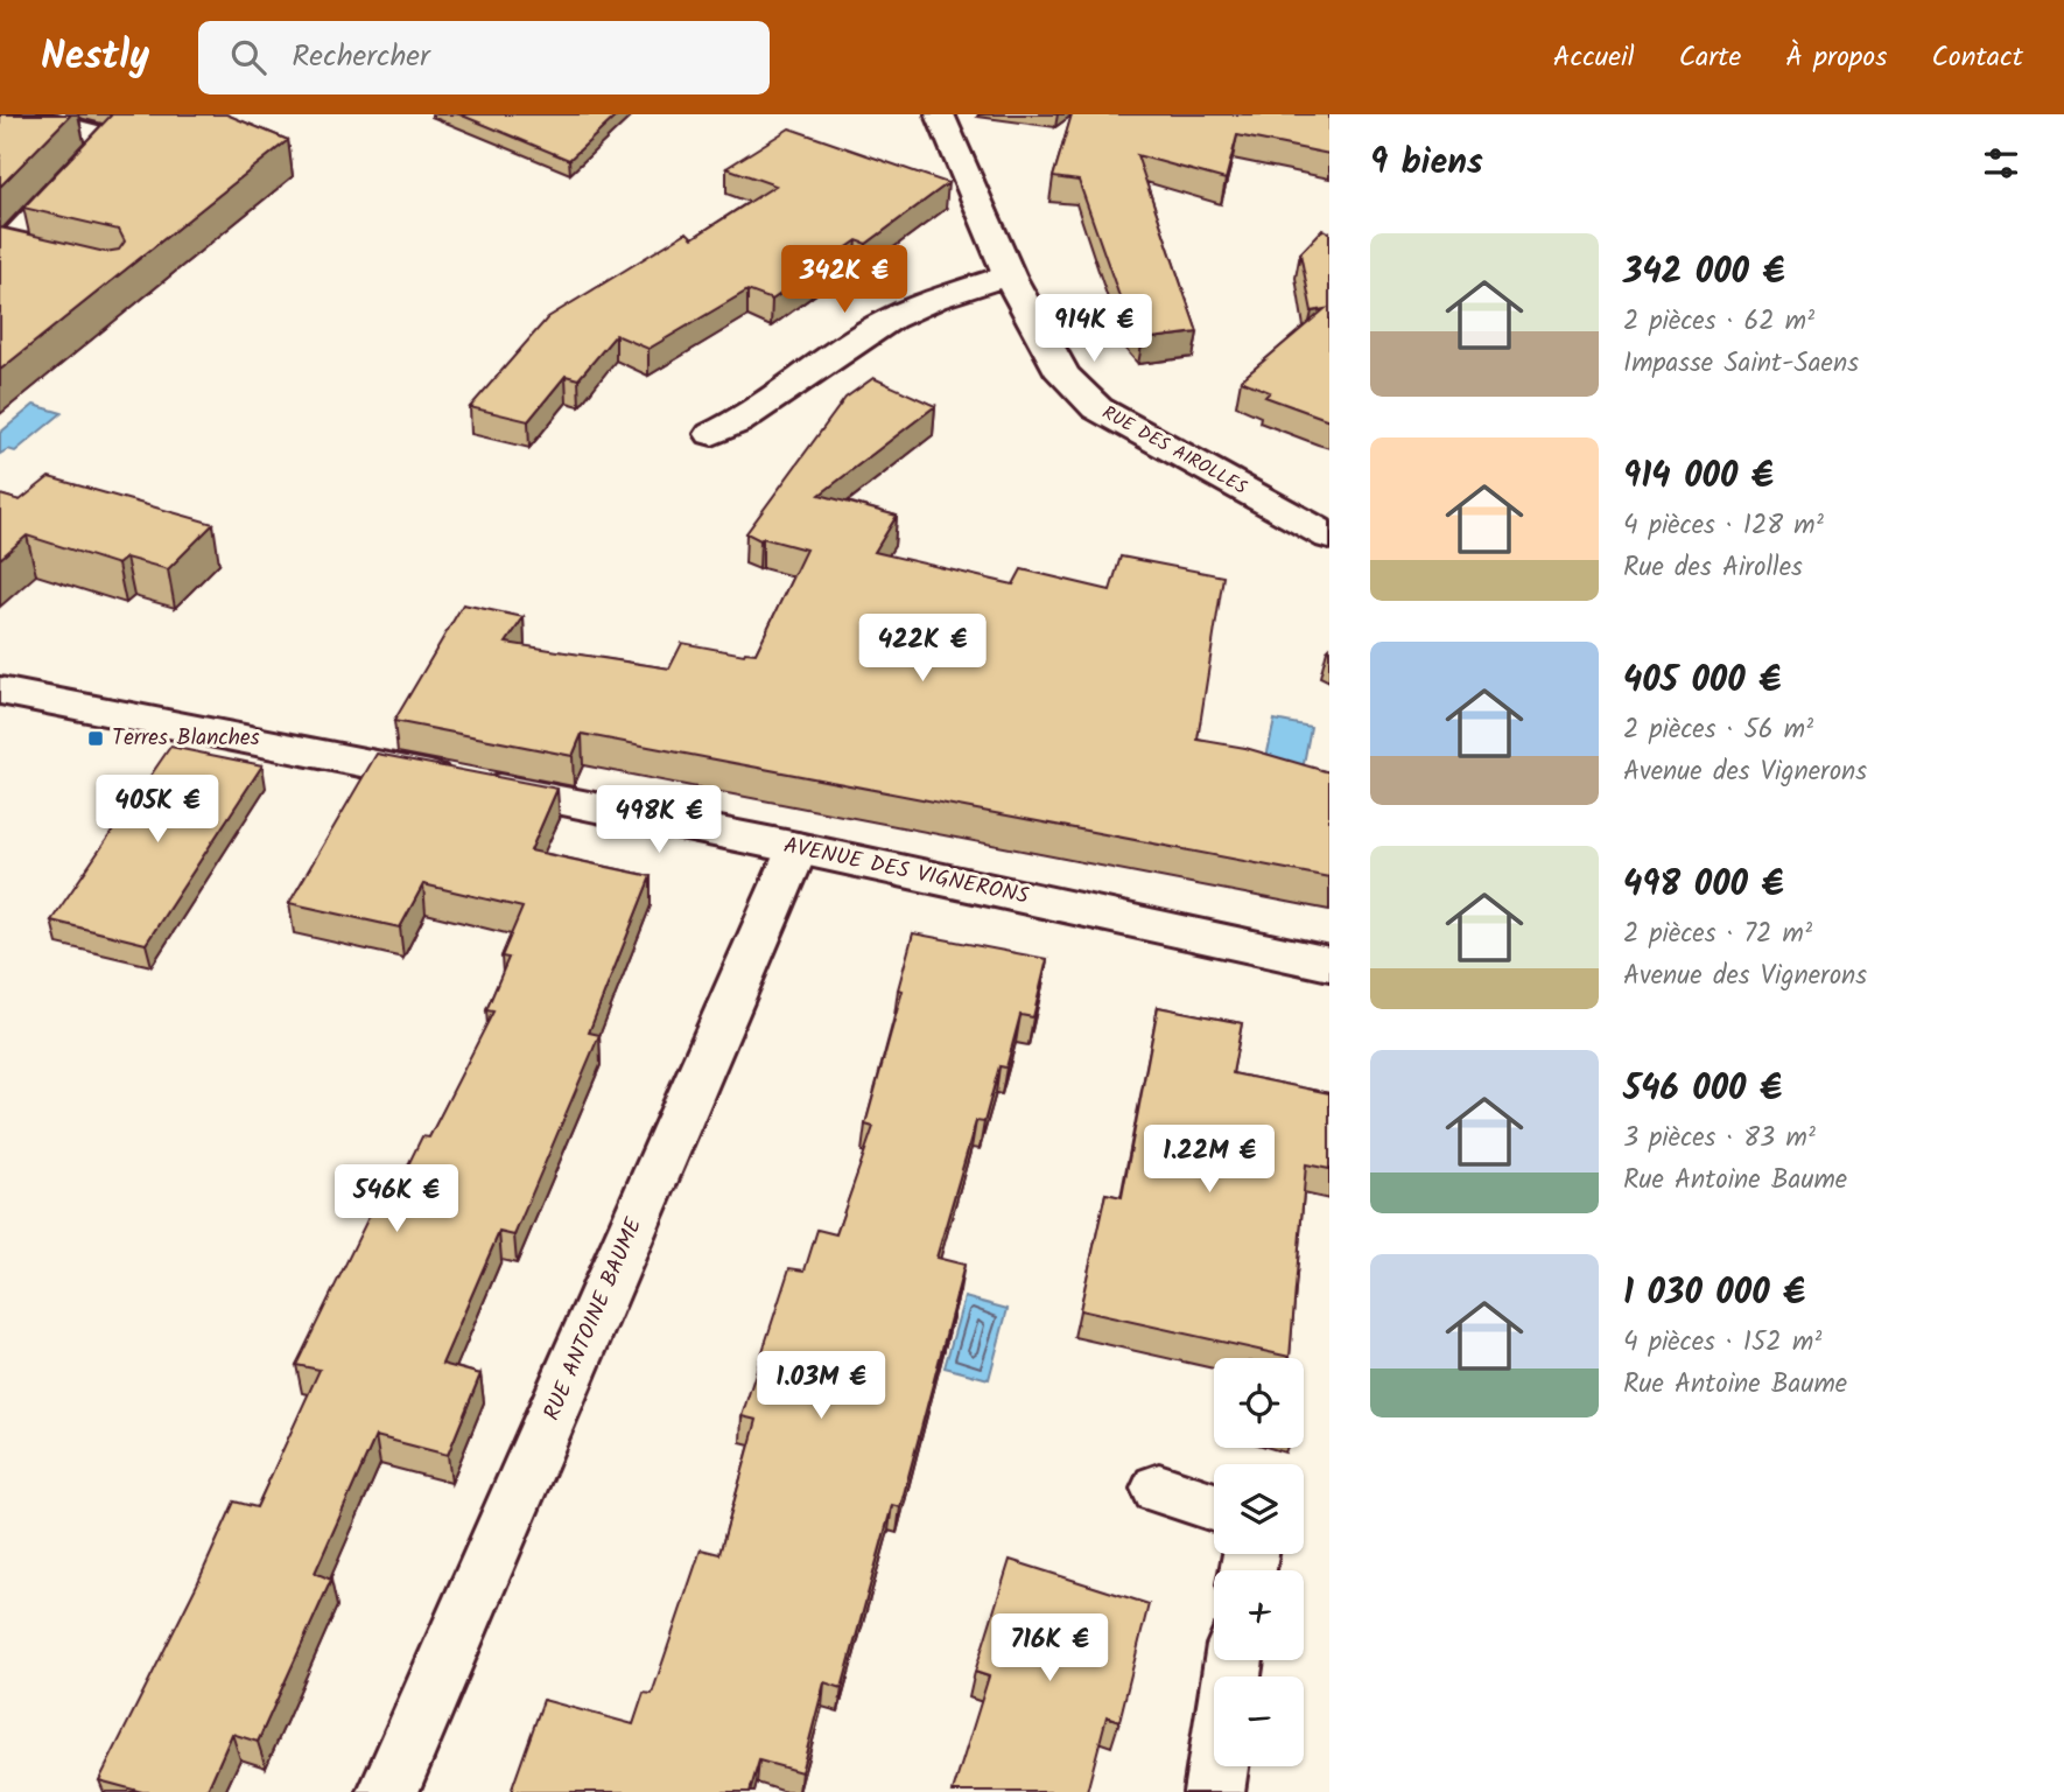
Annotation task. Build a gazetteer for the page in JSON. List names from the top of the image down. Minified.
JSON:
{"streets":{"street":["RUE DES AIROLLES","AVENUE DES VIGNERONS","RUE ANTOINE BAUME"]},"crossings":[["AVENUE DES VIGNERONS","RUE ANTOINE BAUME"]],"places":{"transit":["Terres Blanches"]},"page":{"header":"Nestly","search":"Rechercher","nav":["Accueil","Carte","À propos","Contact"],"heading":"9 biens","list":[{"name":"342 000 €","note":"2 pièces · 62 m² · Impasse Saint-Saens"},{"name":"914 000 €","note":"4 pièces · 128 m² · Rue des Airolles"},{"name":"405 000 €","note":"2 pièces · 56 m² · Avenue des Vignerons"},{"name":"498 000 €","note":"2 pièces · 72 m² · Avenue des Vignerons"},{"name":"546 000 €","note":"3 pièces · 83 m² · Rue Antoine Baume"},{"name":"1 030 000 €","note":"4 pièces · 152 m² · Rue Antoine Baume"}],"price":["342K €","914K €","422K €","405K €","498K €","1.22M €","546K €","1.03M €","716K €"],"map_buttons":["+","−"]}}
